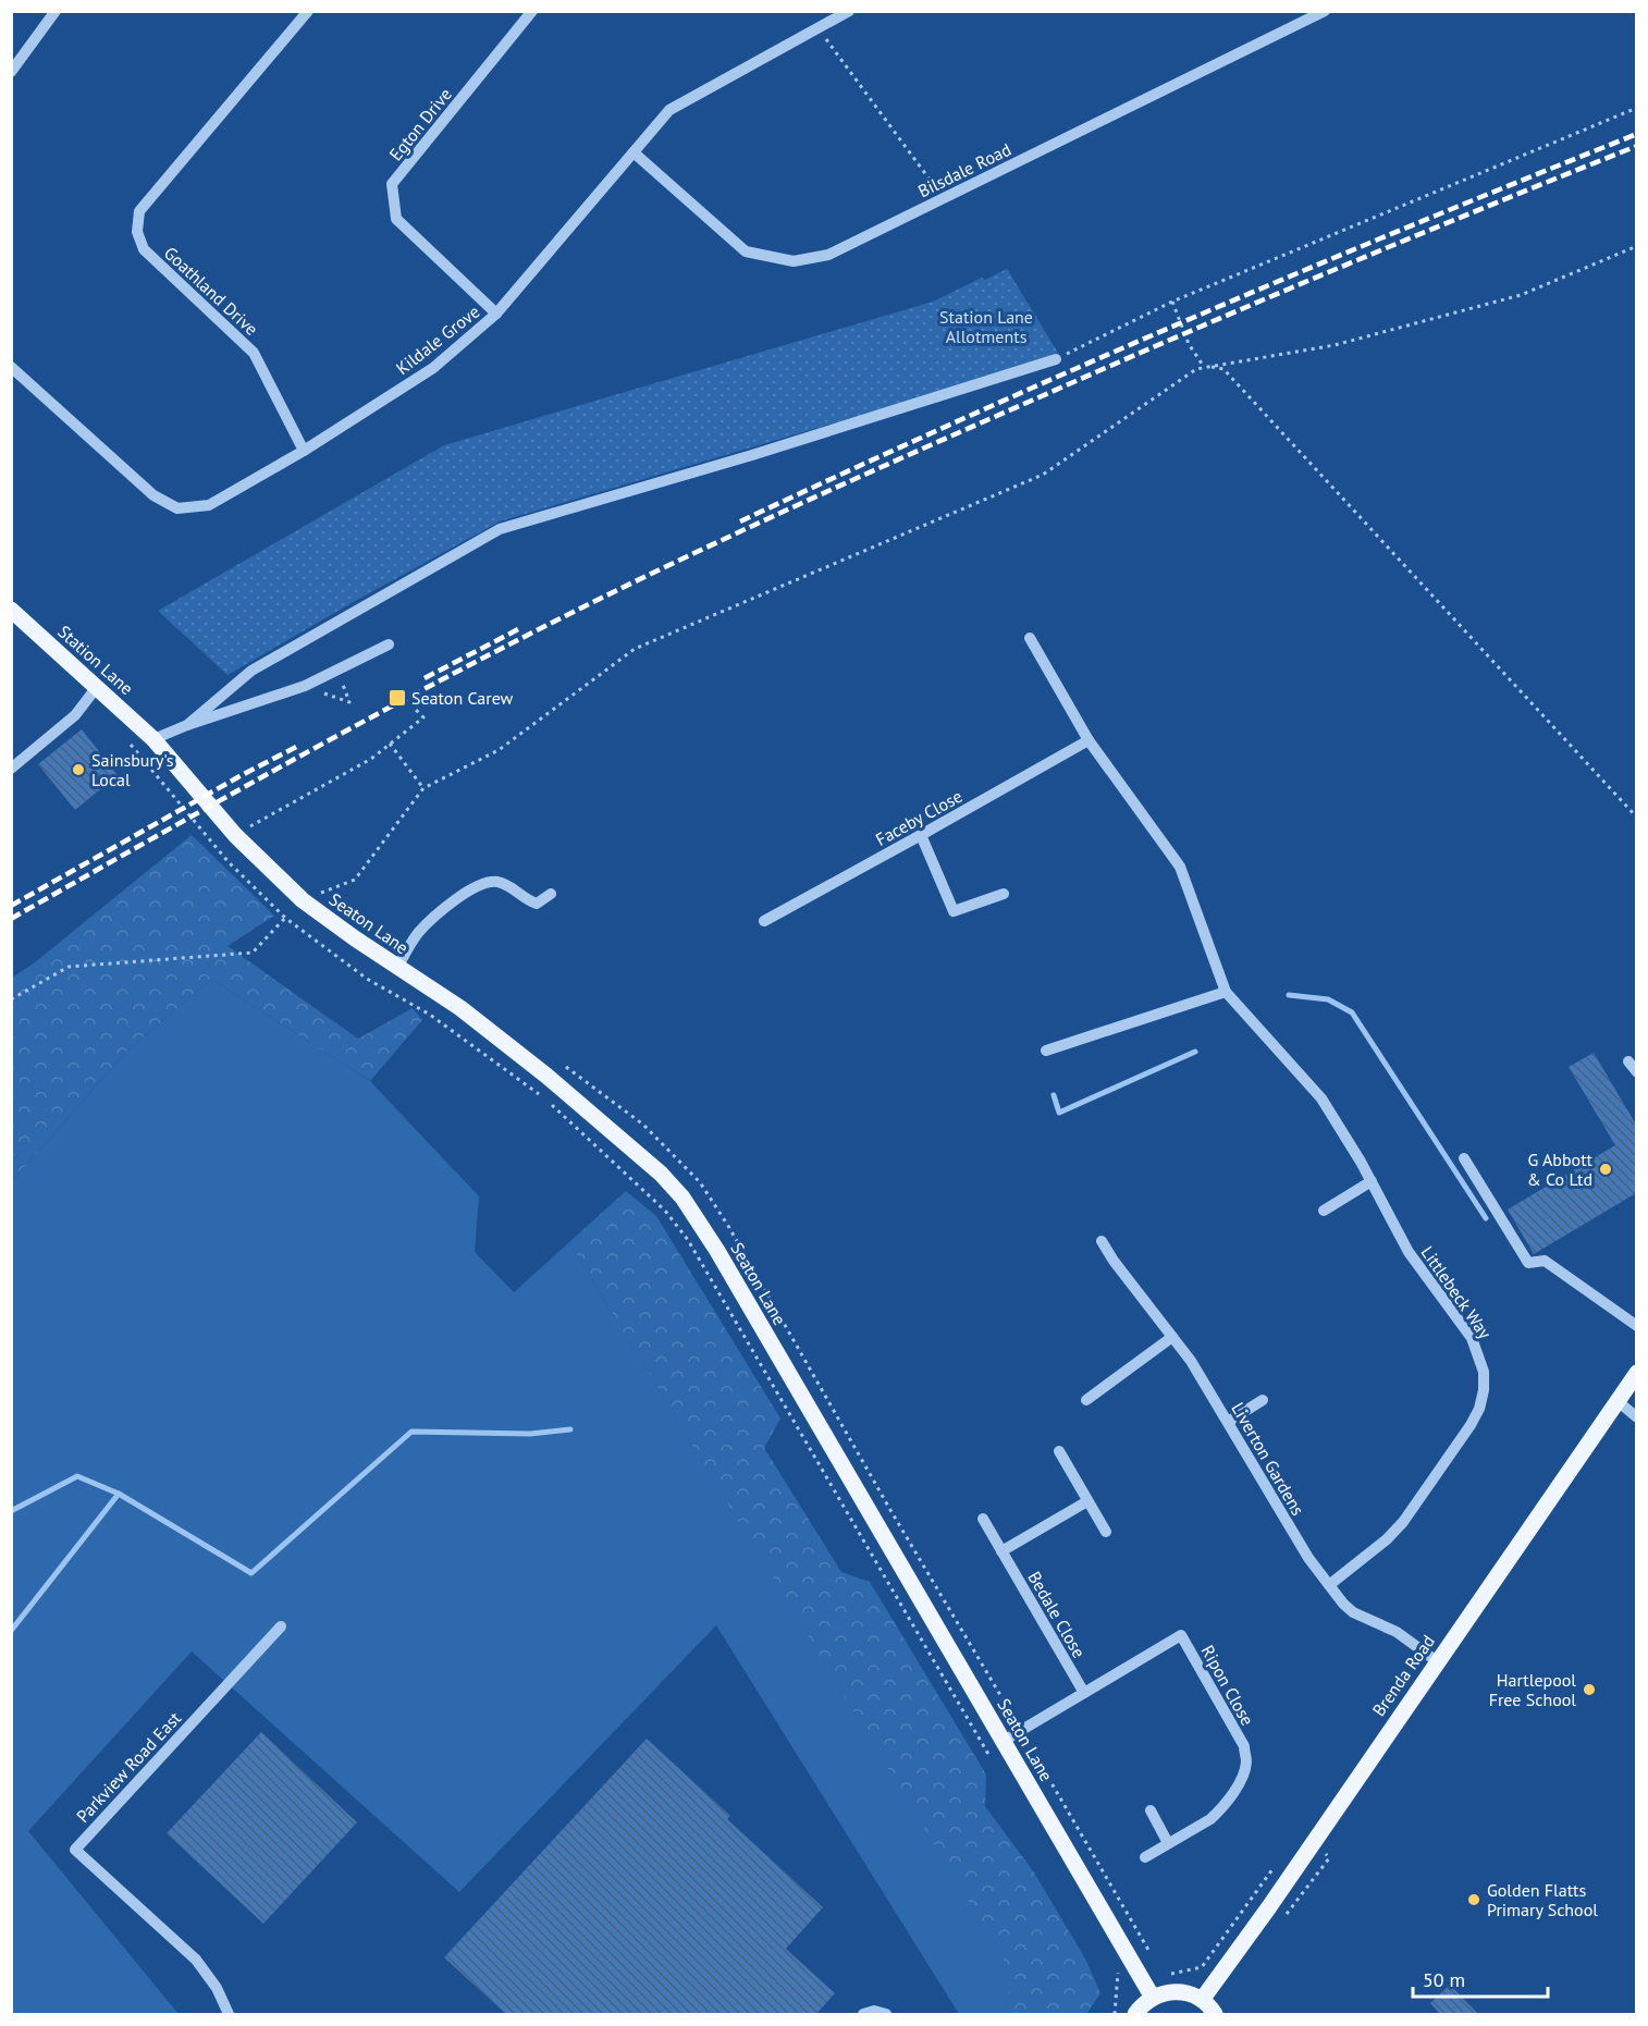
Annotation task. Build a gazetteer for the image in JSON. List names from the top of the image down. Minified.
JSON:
{"streets":{"main road":["Station Lane","Seaton Lane","Brenda Road"],"street":["Egton Drive","Bilsdale Road","Goathland Drive","Kildale Grove","Faceby Close","Littlebeck Way","Liverton Gardens","Bedale Close","Ripon Close","Parkview Road East"]},"crossings":[["Egton Drive","Kildale Grove"],["Bilsdale Road","Kildale Grove"],["Goathland Drive","Kildale Grove"],["Station Lane","Seaton Lane"],["Seaton Lane","Ripon Close"],["Littlebeck Way","Liverton Gardens"],["Liverton Gardens","Brenda Road"],["Bedale Close","Ripon Close"]],"parks":["Station Lane Allotments"],"places":{"transit":["Seaton Carew"],"other":["Sainsbury's Local","G Abbott & Co Ltd","Hartlepool Free School","Golden Flatts Primary School"]},"scale_bar":"50 m"}
